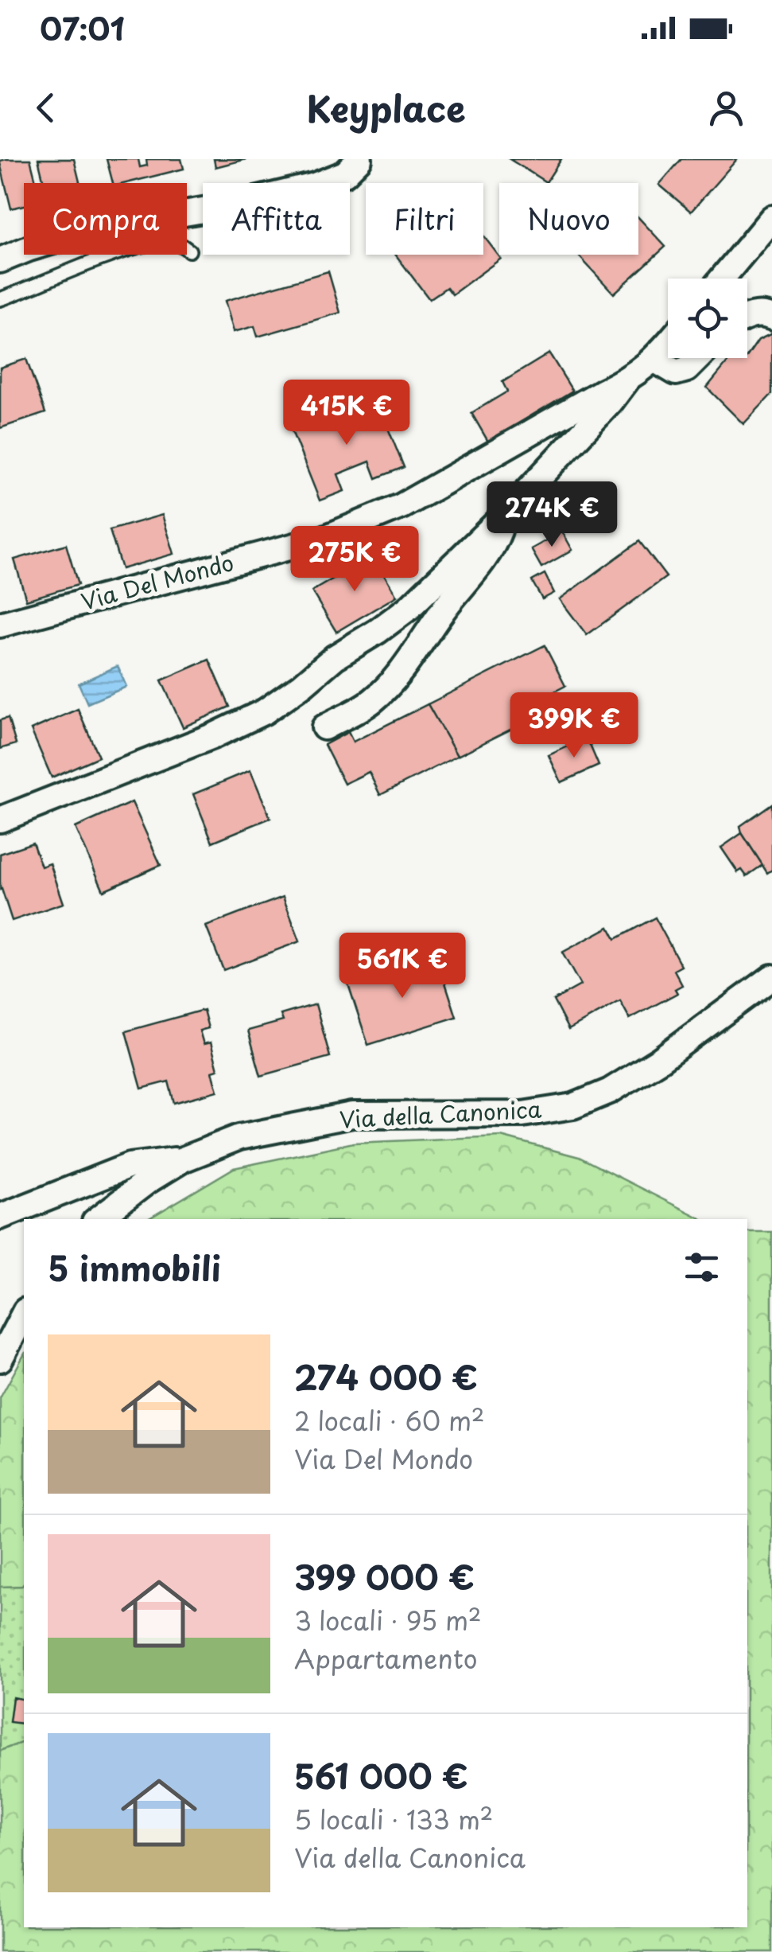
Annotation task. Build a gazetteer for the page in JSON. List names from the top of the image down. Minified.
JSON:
{"streets":{"street":["Via Del Mondo","Via della Canonica"]},"page":{"status":"07:01","header":"Keyplace","chip":["Compra","Affitta","Filtri","Nuovo"],"price":["415K €","274K €","275K €","399K €","561K €"],"heading":"5 immobili","list":[{"name":"274 000 €","note":"2 locali · 60 m² · Via Del Mondo"},{"name":"399 000 €","note":"3 locali · 95 m² · Appartamento"},{"name":"561 000 €","note":"5 locali · 133 m² · Via della Canonica"}]}}
